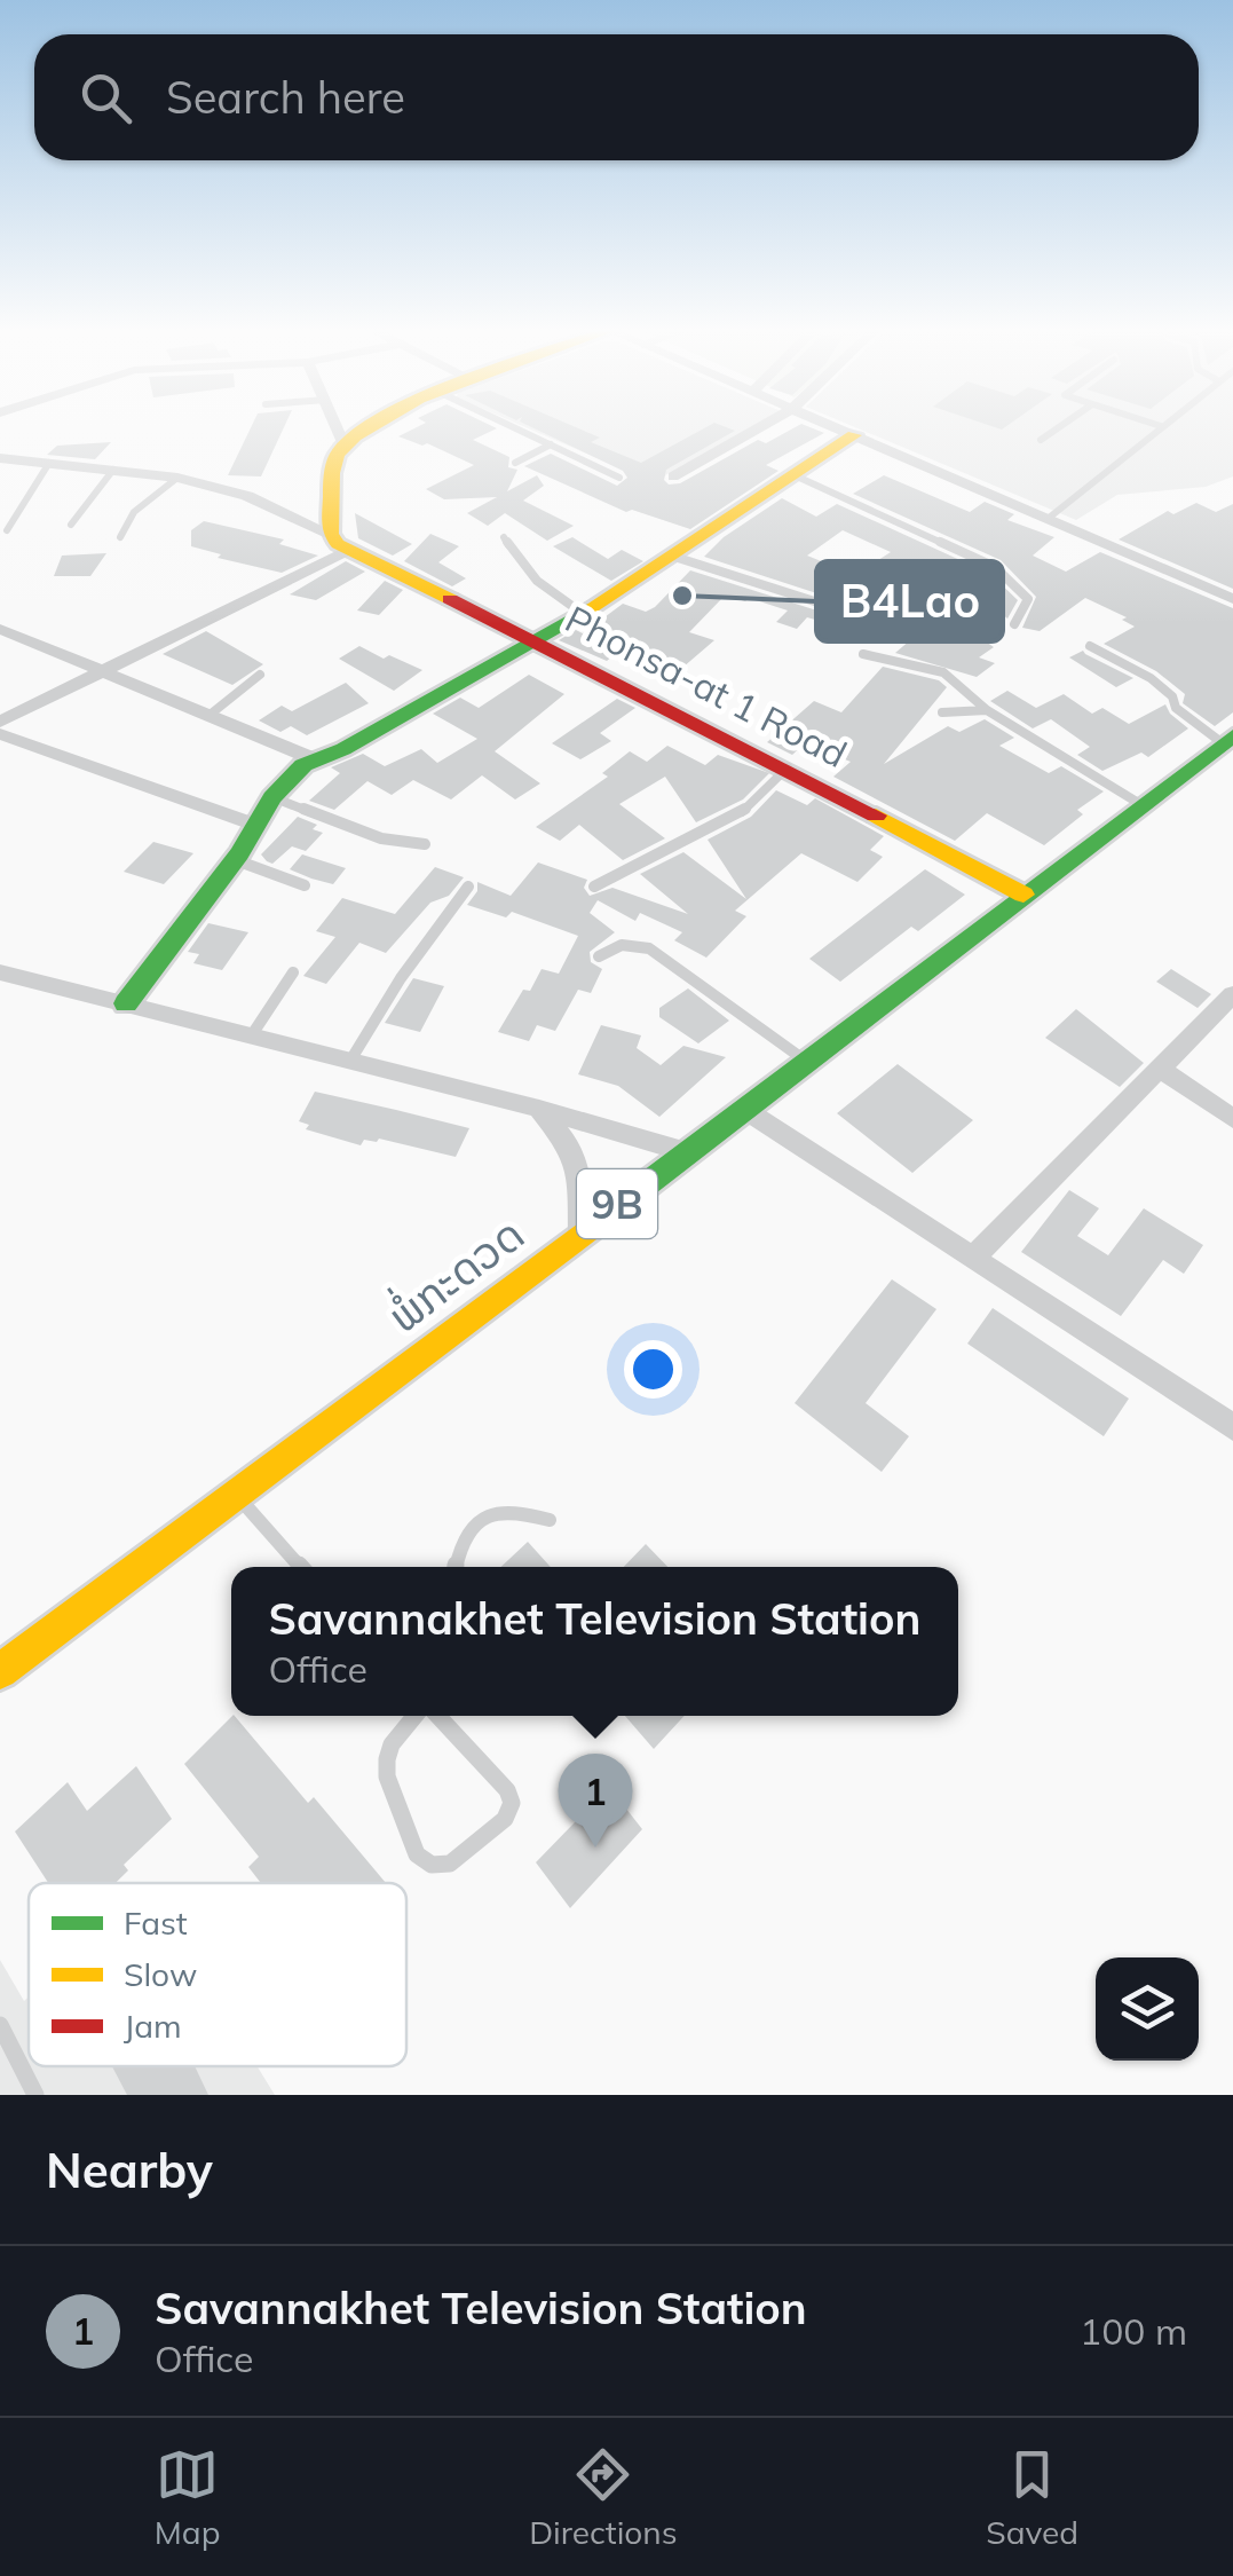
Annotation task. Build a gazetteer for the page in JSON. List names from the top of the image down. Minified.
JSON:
{"streets":{"street":["Phonsa-at 1 Road","9B","ພໍ່ກະດວດ"]},"crossings":[["Phonsa-at 1 Road","ພໍ່ກະດວດ"]],"places":["B4Lao"],"legend":["Fast","Slow","Jam"],"page":{"search":"Search here","popup":["Savannakhet Television Station","Office"],"pins":"1","heading":"Nearby","list":[{"mark":"1","name":"Savannakhet Television Station","note":"Office","value":"100 m"}],"nav":["Map","Directions","Saved"]}}
